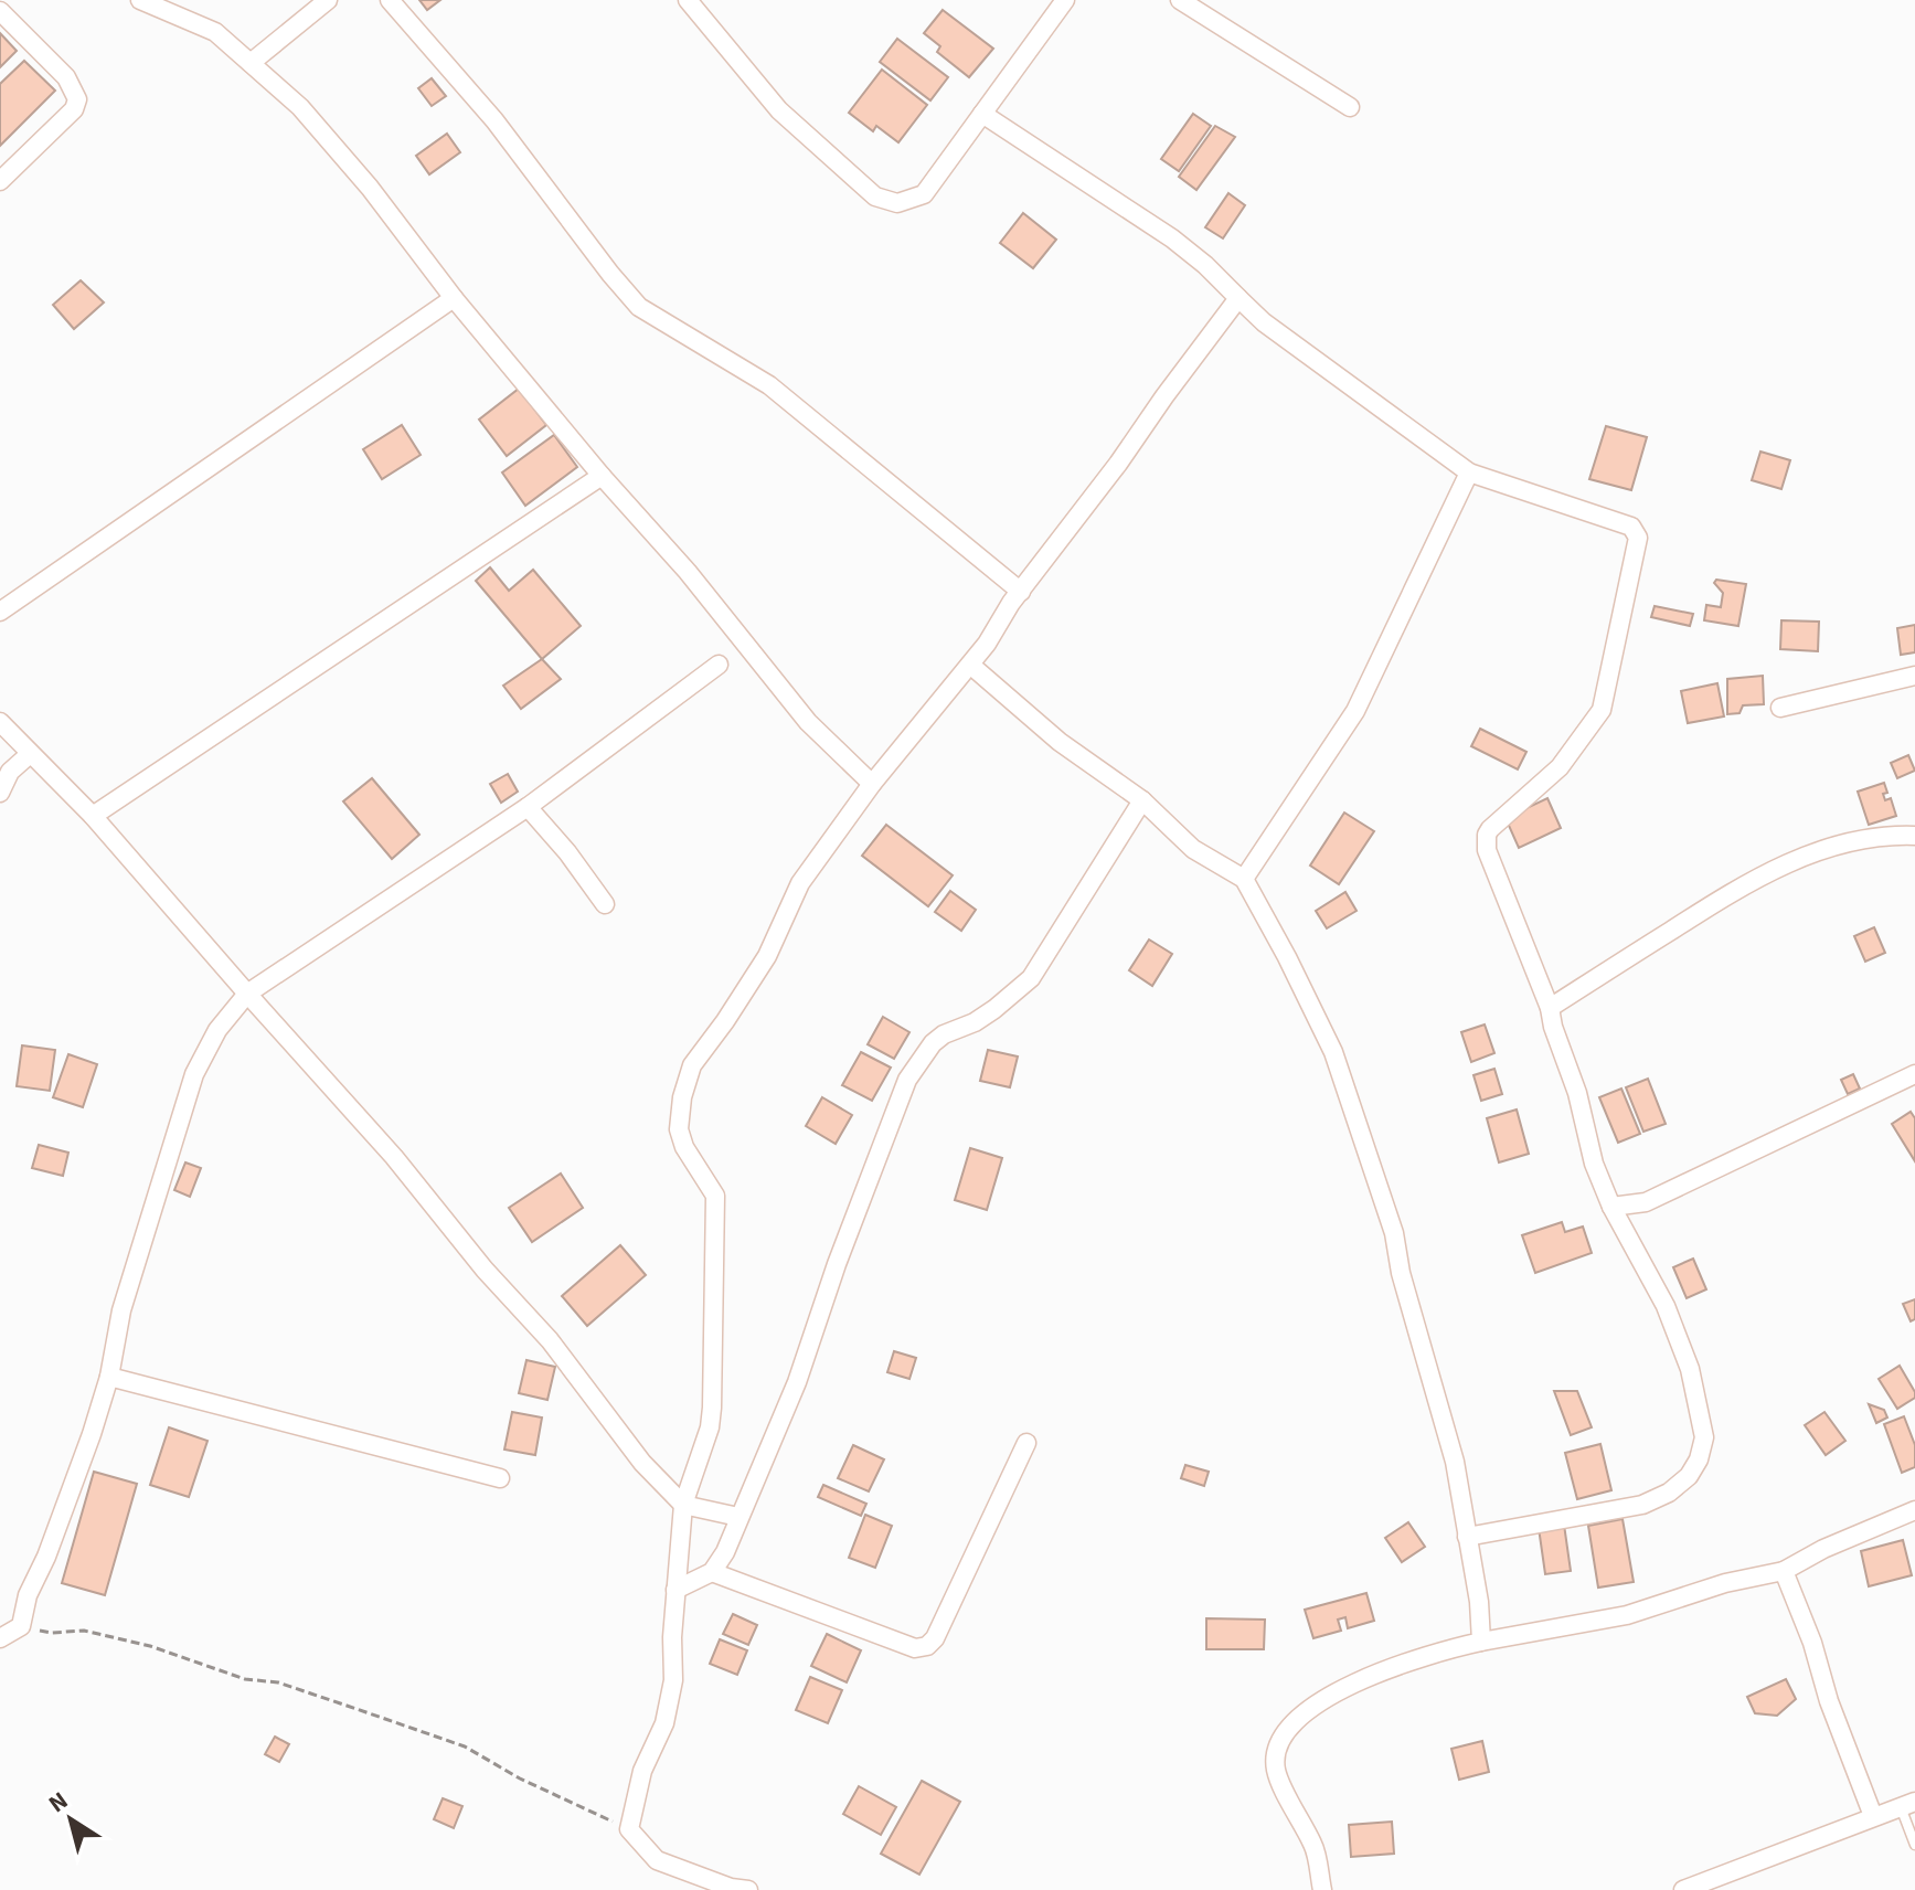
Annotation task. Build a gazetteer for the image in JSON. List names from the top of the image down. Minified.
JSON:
{"north":"top left"}
